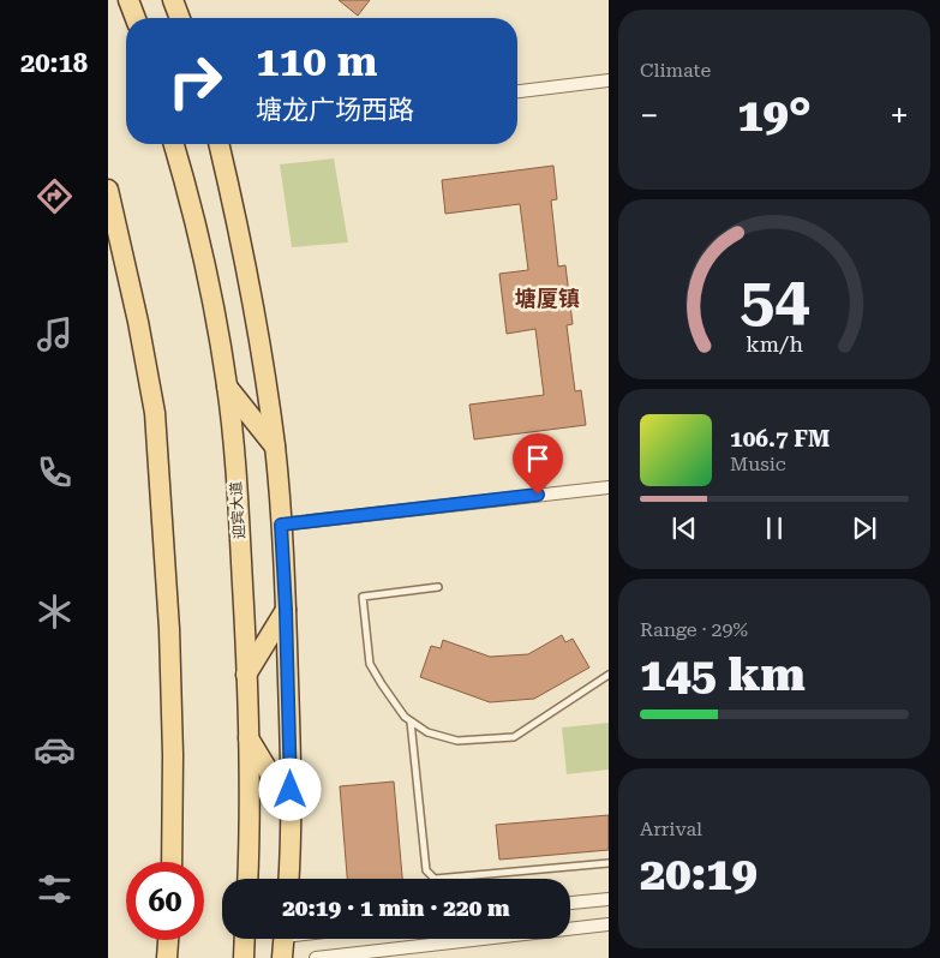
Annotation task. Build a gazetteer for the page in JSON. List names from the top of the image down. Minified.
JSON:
{"streets":{"main road":["迎宾大道"]},"districts":["塘厦镇"],"page":{"tabs":"20:18","tile":["Climate",["Range · 29%","145 km"],["Arrival","20:19"]],"turn":["110 m","塘龙广场西路"],"heat":["−","19°","+"],"song":["106.7 FM","Music"],"limit":"60","trip":"20:19 · 1 min · 220 m","gauge":["54","km/h"]}}
